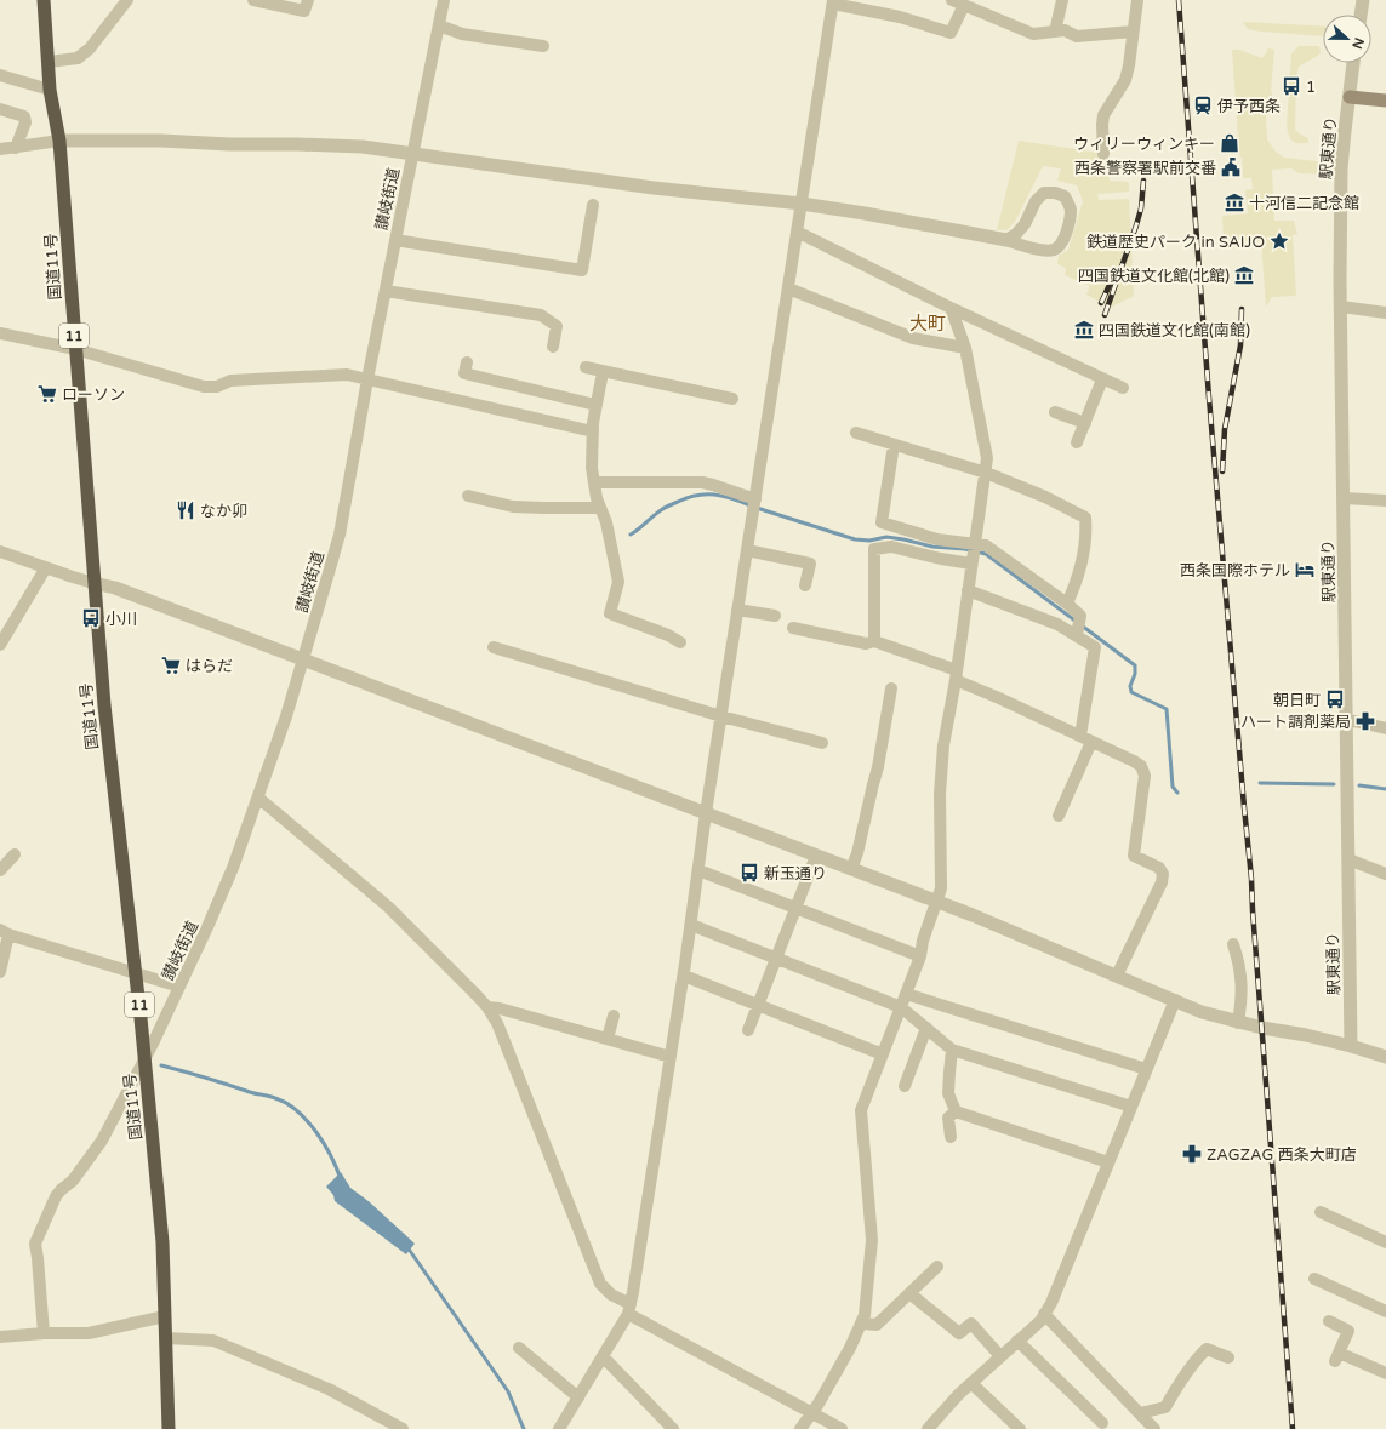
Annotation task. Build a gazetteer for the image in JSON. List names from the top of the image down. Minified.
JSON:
{"streets":{"highway":["国道11号","11"],"street":["駅東通り","讃岐街道"]},"crossings":[["讃岐街道","国道11号"]],"districts":["大町"],"places":{"bus stop":["1","小川","朝日町","新玉通り"],"station":["伊予西条"],"shop":["ウィリーウィンキー"],"public building":["西条警察署駅前交番"],"museum":["十河信二記念館","四国鉄道文化館(北館)","四国鉄道文化館(南館)"],"place":["鉄道歴史パーク in SAIJO"],"supermarket":["ローソン","はらだ"],"restaurant":["なか卯"],"hotel":["西条国際ホテル"],"pharmacy":["ハート調剤薬局","ZAGZAG 西条大町店"]},"north":"right"}
